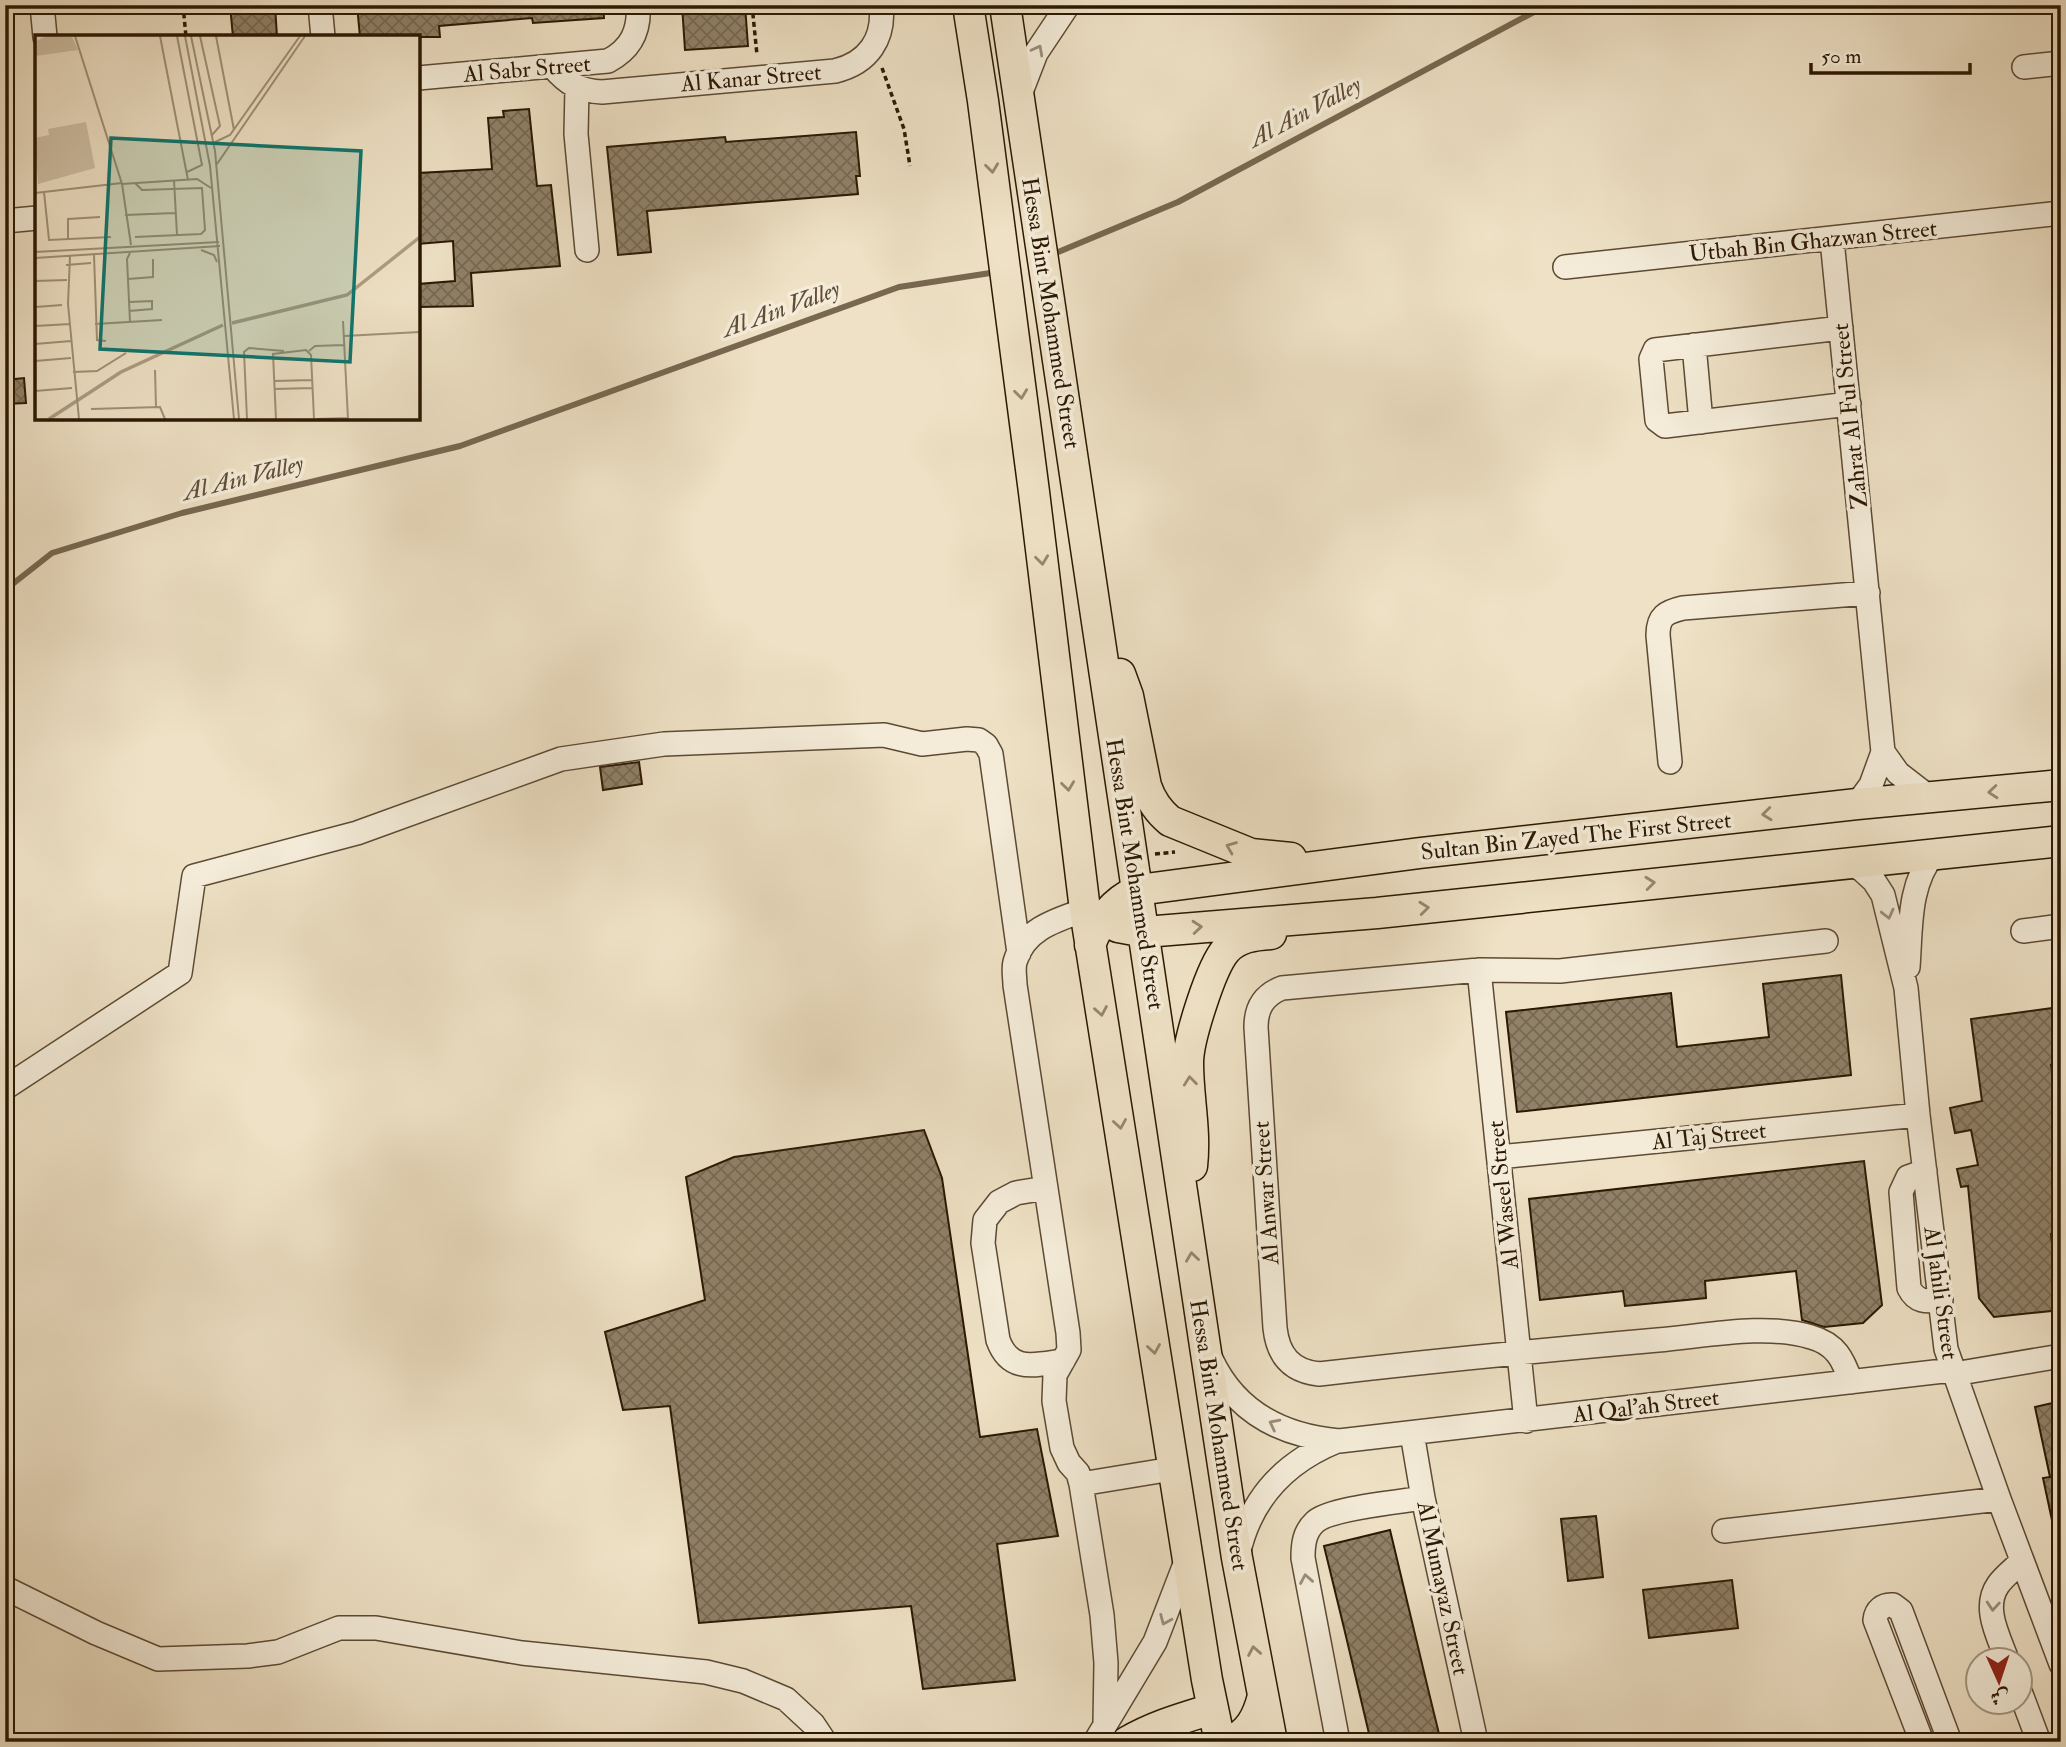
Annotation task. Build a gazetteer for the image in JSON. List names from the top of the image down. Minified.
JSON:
{"streets":{"main road":["Hessa Bint Mohammed Street","Sultan Bin Zayed The First Street"],"street":["Al Sabr Street","Al Kanar Street","Utbah Bin Ghazwan Street","Zahrat Al Ful Street","Al Taj Street","Al Anwar Street","Al Waseel Street","Al Jahili Street","Al Qal'ah Street","Al Mumayaz Street"]},"crossings":[["Utbah Bin Ghazwan Street","Zahrat Al Ful Street"],["Hessa Bint Mohammed Street","Sultan Bin Zayed The First Street"],["Hessa Bint Mohammed Street","Al Qal'ah Street"],["Zahrat Al Ful Street","Sultan Bin Zayed The First Street"],["Al Taj Street","Al Waseel Street"],["Al Taj Street","Al Jahili Street"],["Al Anwar Street","Al Waseel Street"],["Al Anwar Street","Al Qal'ah Street"],["Al Waseel Street","Al Qal'ah Street"],["Al Jahili Street","Al Qal'ah Street"],["Al Qal'ah Street","Al Mumayaz Street"]],"water":["Al Ain Valley"],"scale_bar":"50 m","north":"bottom"}
